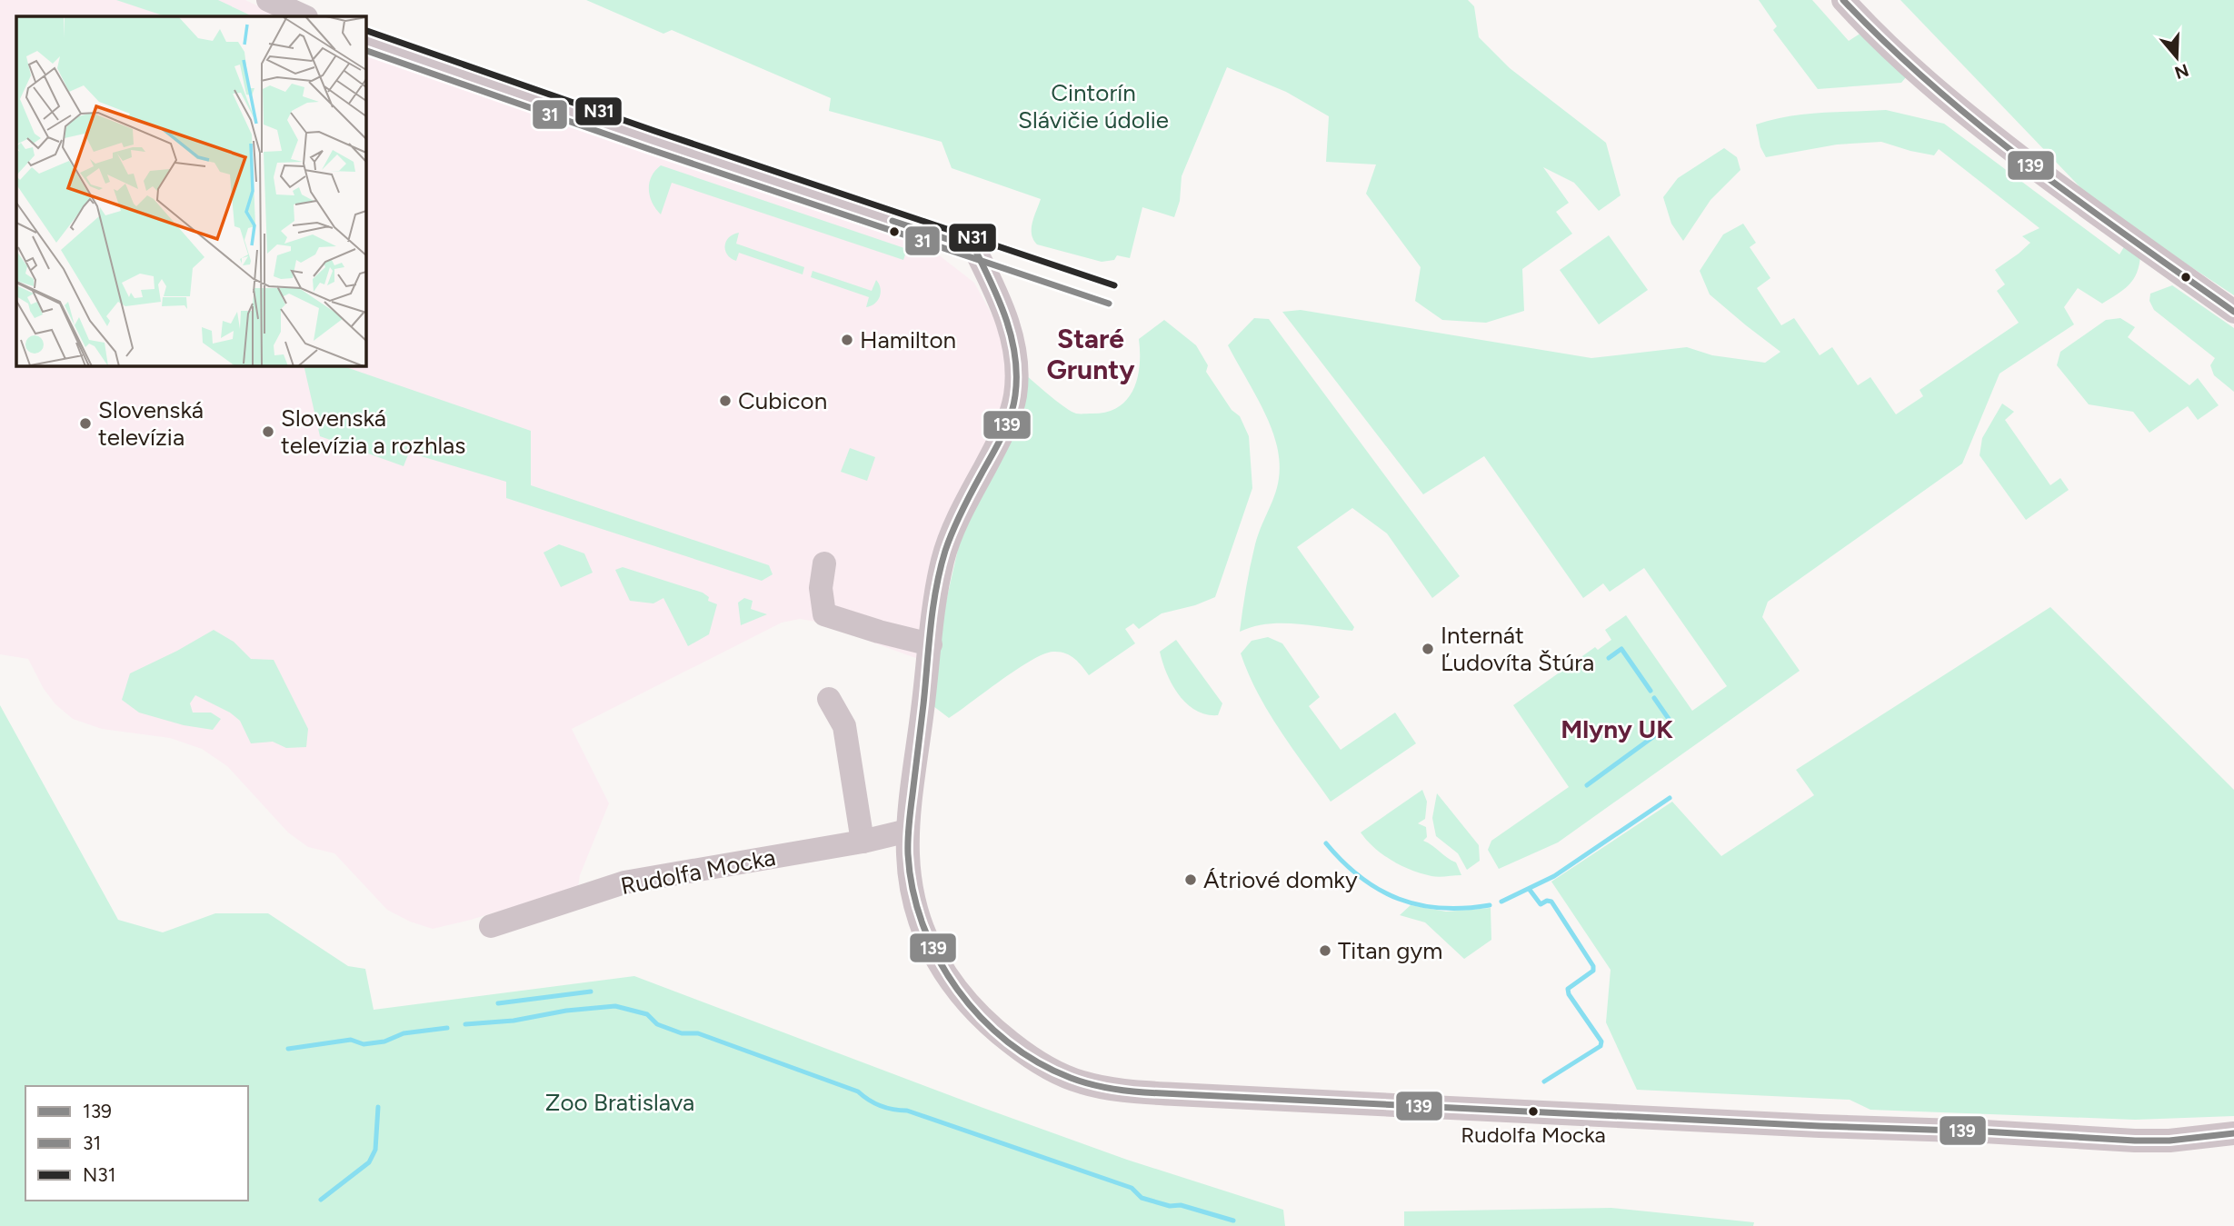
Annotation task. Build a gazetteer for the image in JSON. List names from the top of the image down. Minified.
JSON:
{"streets":{"street":["Rudolfa Mocka"]},"districts":["Staré Grunty","Mlyny UK"],"parks":["Cintorín Slávičie údolie","Zoo Bratislava"],"places":["Hamilton","Cubicon","Slovenská televízia","Slovenská televízia a rozhlas","Internát Ľudovíta Štúra","Átriové domky","Titan gym","Rudolfa Mocka"],"lines":["transit line 139","transit line N31","transit line 31"],"legend":["139","31","N31"],"north":"bottom"}
